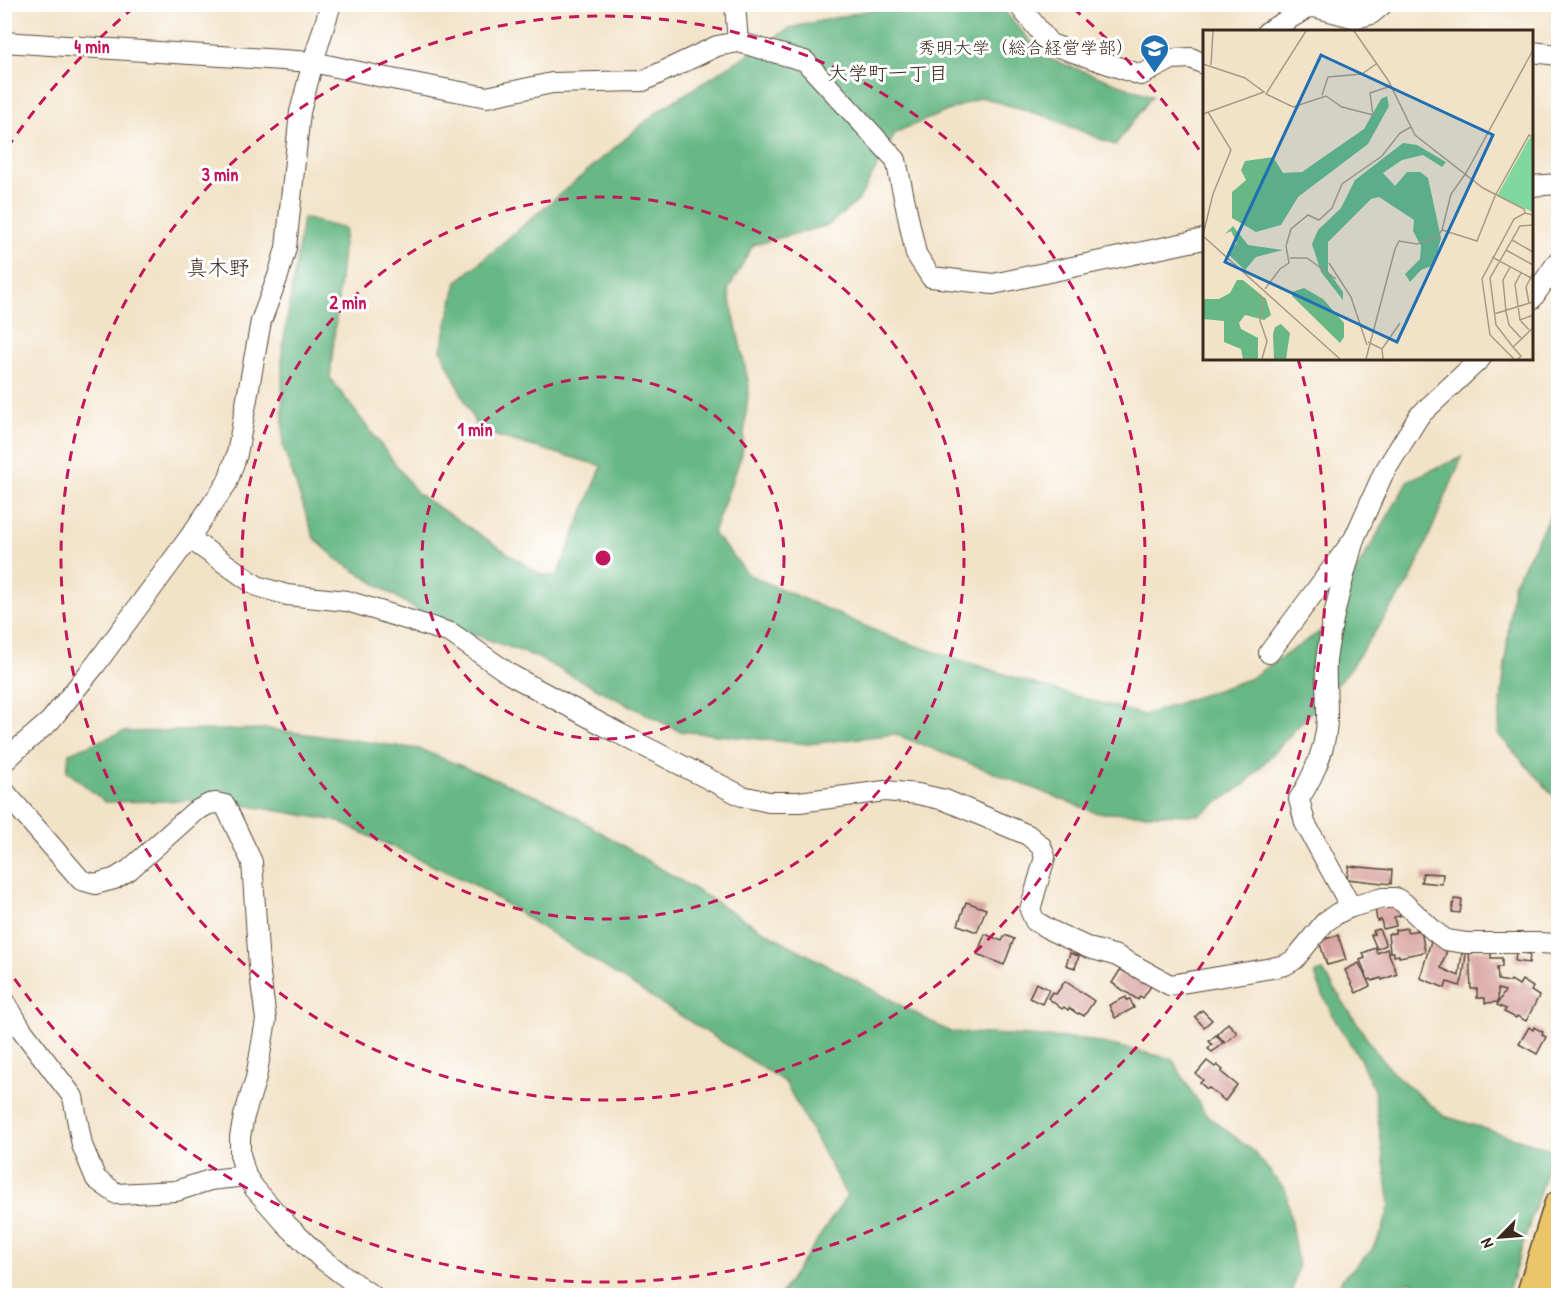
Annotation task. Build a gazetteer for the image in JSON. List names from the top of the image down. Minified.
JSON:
{"districts":["大学町一丁目","真木野"],"places":{"school or university":["秀明大学（総合経営学部）"]},"north":"bottom left","rings":["4 min","3 min","2 min","1 min"]}
